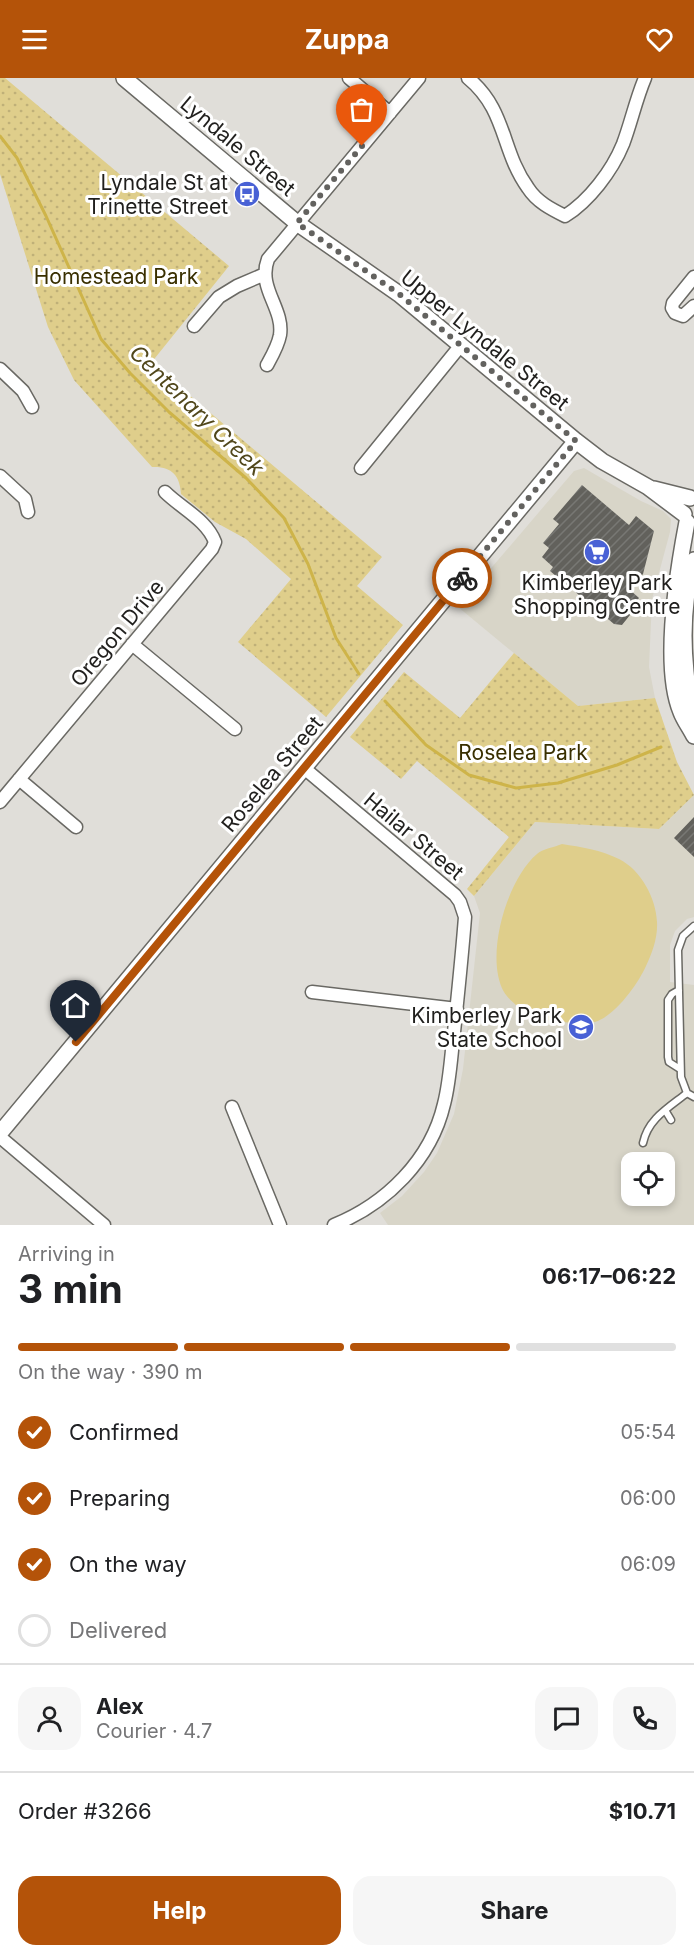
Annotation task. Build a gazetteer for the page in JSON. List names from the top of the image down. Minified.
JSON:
{"streets":{"street":["Lyndale Street","Upper Lyndale Street","Oregon Drive","Roselea Street","Hailar Street"]},"crossings":[["Lyndale Street","Upper Lyndale Street"],["Upper Lyndale Street","Roselea Street"],["Roselea Street","Hailar Street"]],"water":["Centenary Creek"],"parks":["Homestead Park","Roselea Park"],"places":{"bus stop":["Lyndale St at Trinette Street"],"supermarket":["Kimberley Park Shopping Centre"],"school or university":["Kimberley Park State School"]},"page":{"header":"Zuppa","heading":["3 min","Arriving in","06:17–06:22"],"panel":["Alex","Courier · 4.7","Order #3266","$10.71"],"bar":"On the way · 390 m","list":[["Confirmed","05:54"],["Preparing","06:00"],["On the way","06:09"],"Delivered"],"buttons":["Help","Share"]}}
